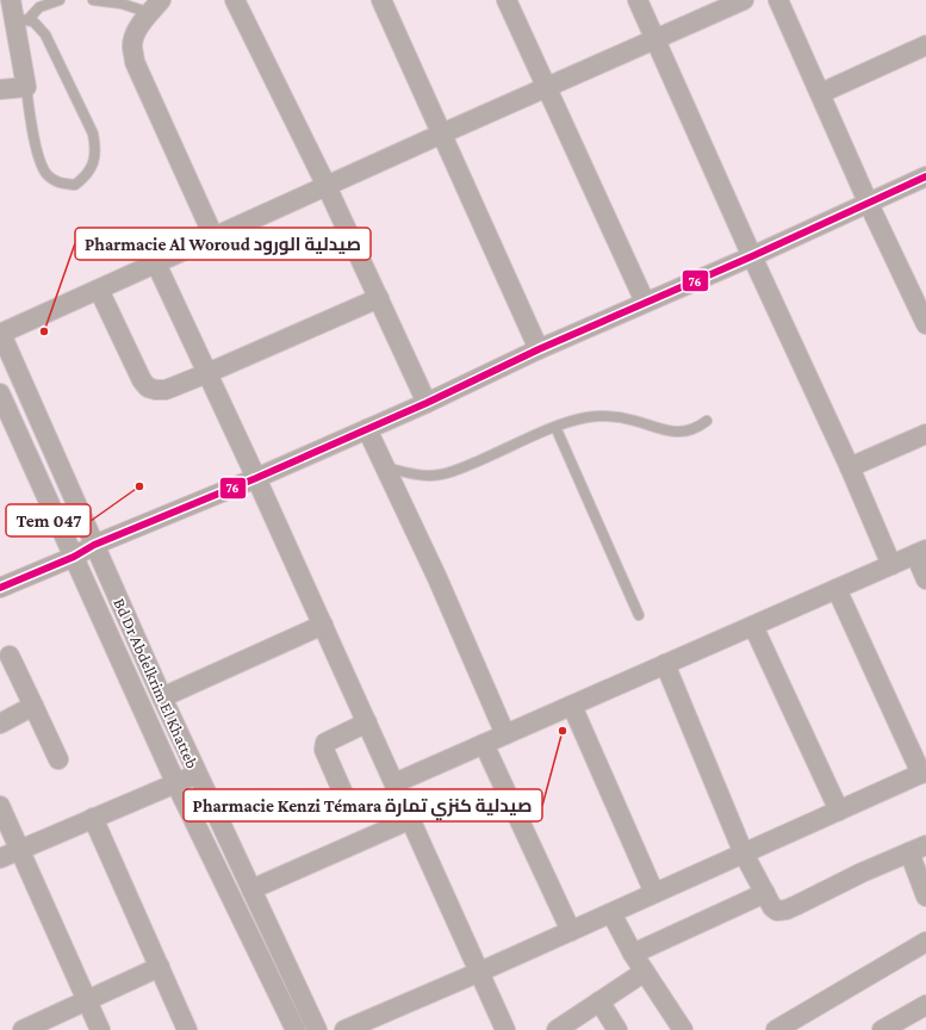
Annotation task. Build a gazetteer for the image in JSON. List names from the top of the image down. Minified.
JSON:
{"streets":{"street":["Bd Dr Abdelkrim El Khatteb"]},"places":["Pharmacie Al Woroud صيدلية الورود","Tem 047","Pharmacie Kenzi Témara صيدلية كنزي تمارة"],"lines":["transit line 76"]}
